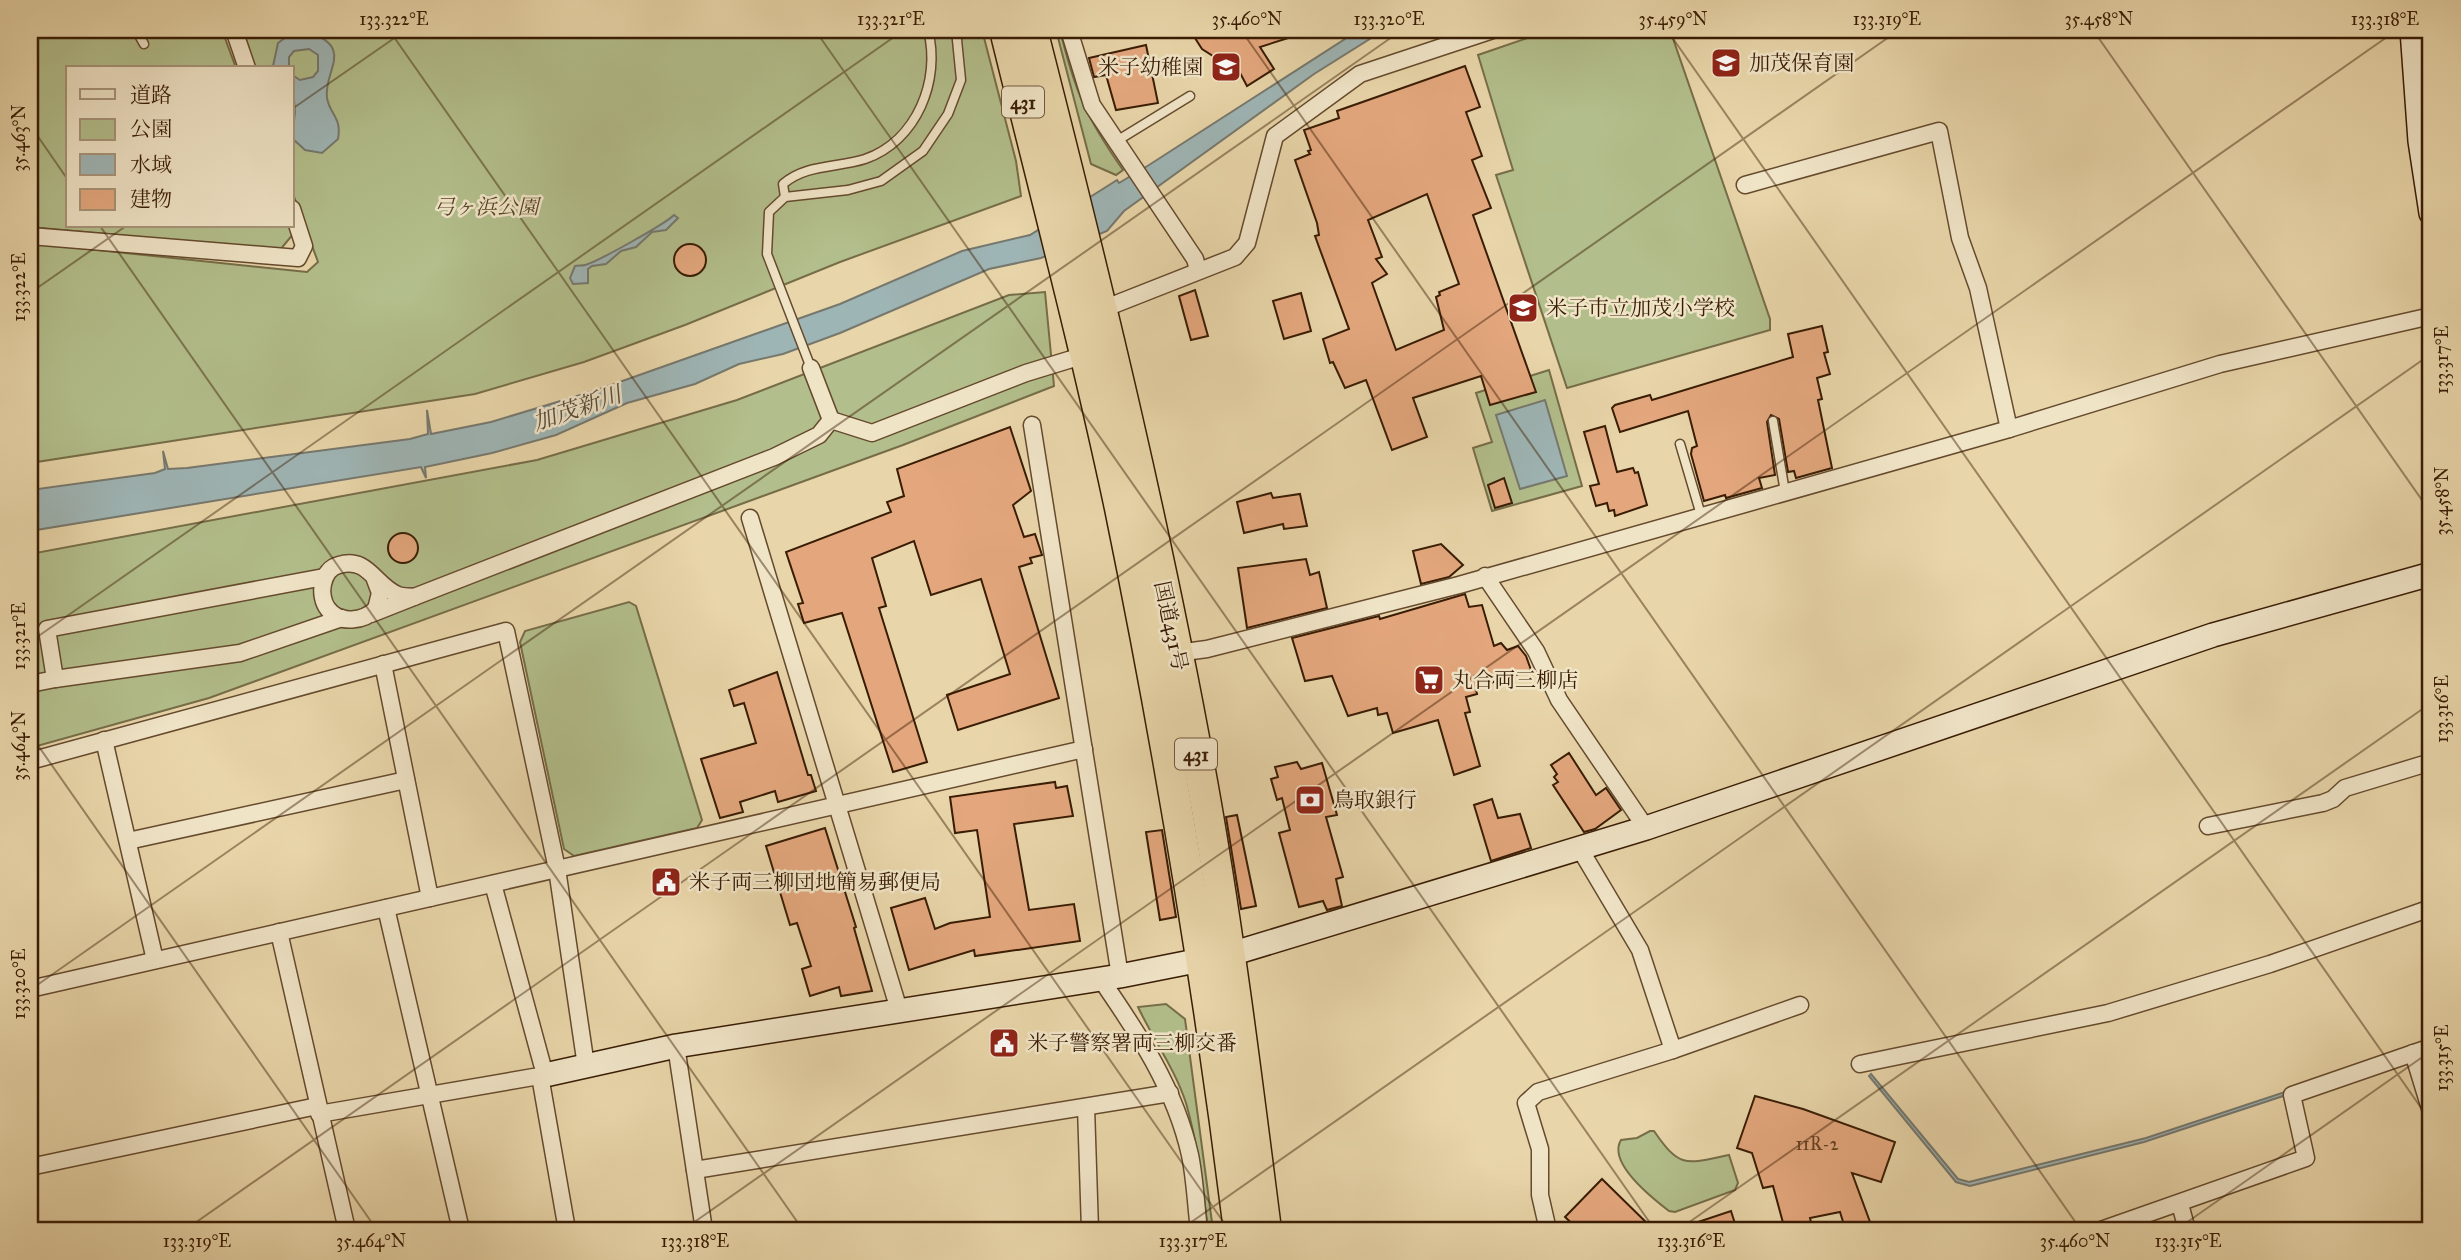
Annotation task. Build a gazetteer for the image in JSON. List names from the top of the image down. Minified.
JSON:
{"streets":{"highway":["431","国道431号"]},"water":["加茂新川"],"parks":["弓ヶ浜公園"],"places":{"school or university":["加茂保育園","米子幼稚園","米子市立加茂小学校"],"supermarket":["丸合両三柳店"],"bank":["鳥取銀行"],"public building":["米子両三柳団地簡易郵便局","米子警察署両三柳交番"]},"house_numbers":["11R-2"],"legend":["道路","公園","水域","建物"],"coordinates":["133.322°E","133.321°E","35.460°N","133.320°E","35.459°N","133.319°E","35.458°N","133.318°E","35.463°N","133.317°E","133.316°E","35.464°N","133.315°E"]}
